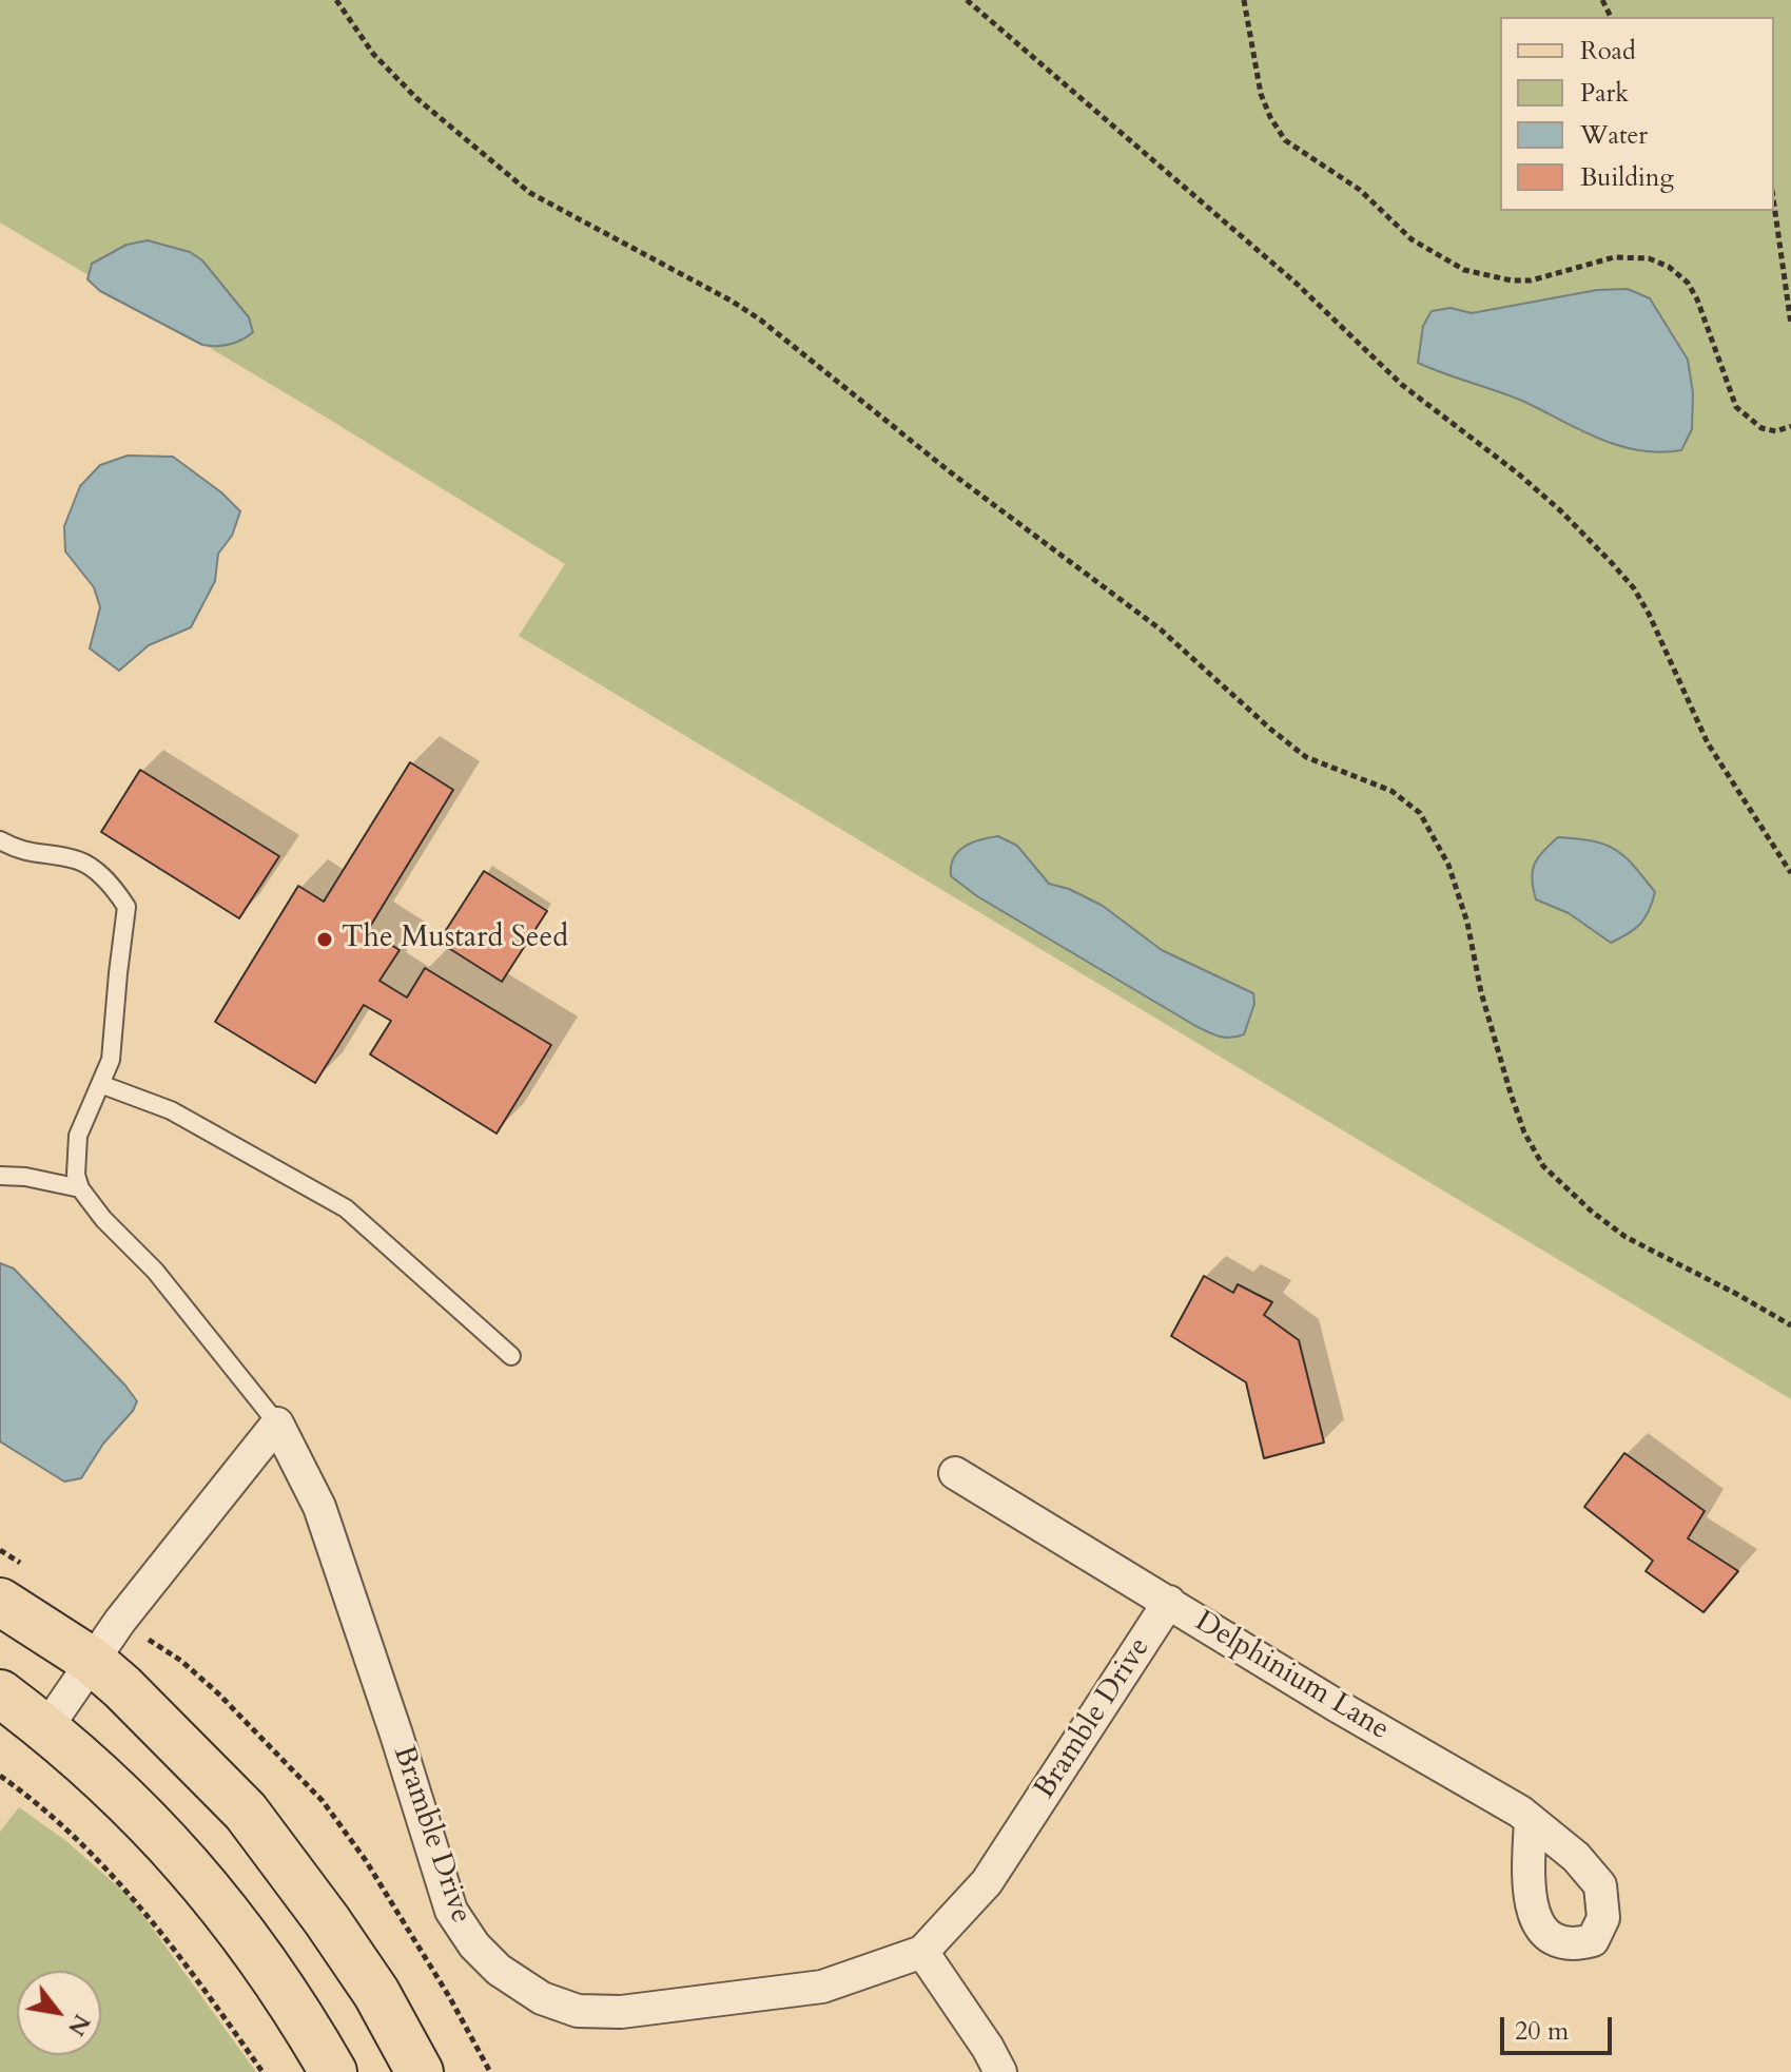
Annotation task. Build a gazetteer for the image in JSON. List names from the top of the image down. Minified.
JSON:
{"streets":{"street":["Delphinium Lane","Bramble Drive"]},"crossings":[["Delphinium Lane","Bramble Drive"]],"places":["The Mustard Seed"],"legend":["Road","Park","Water","Building"],"scale_bar":"20 m","north":"bottom right"}
